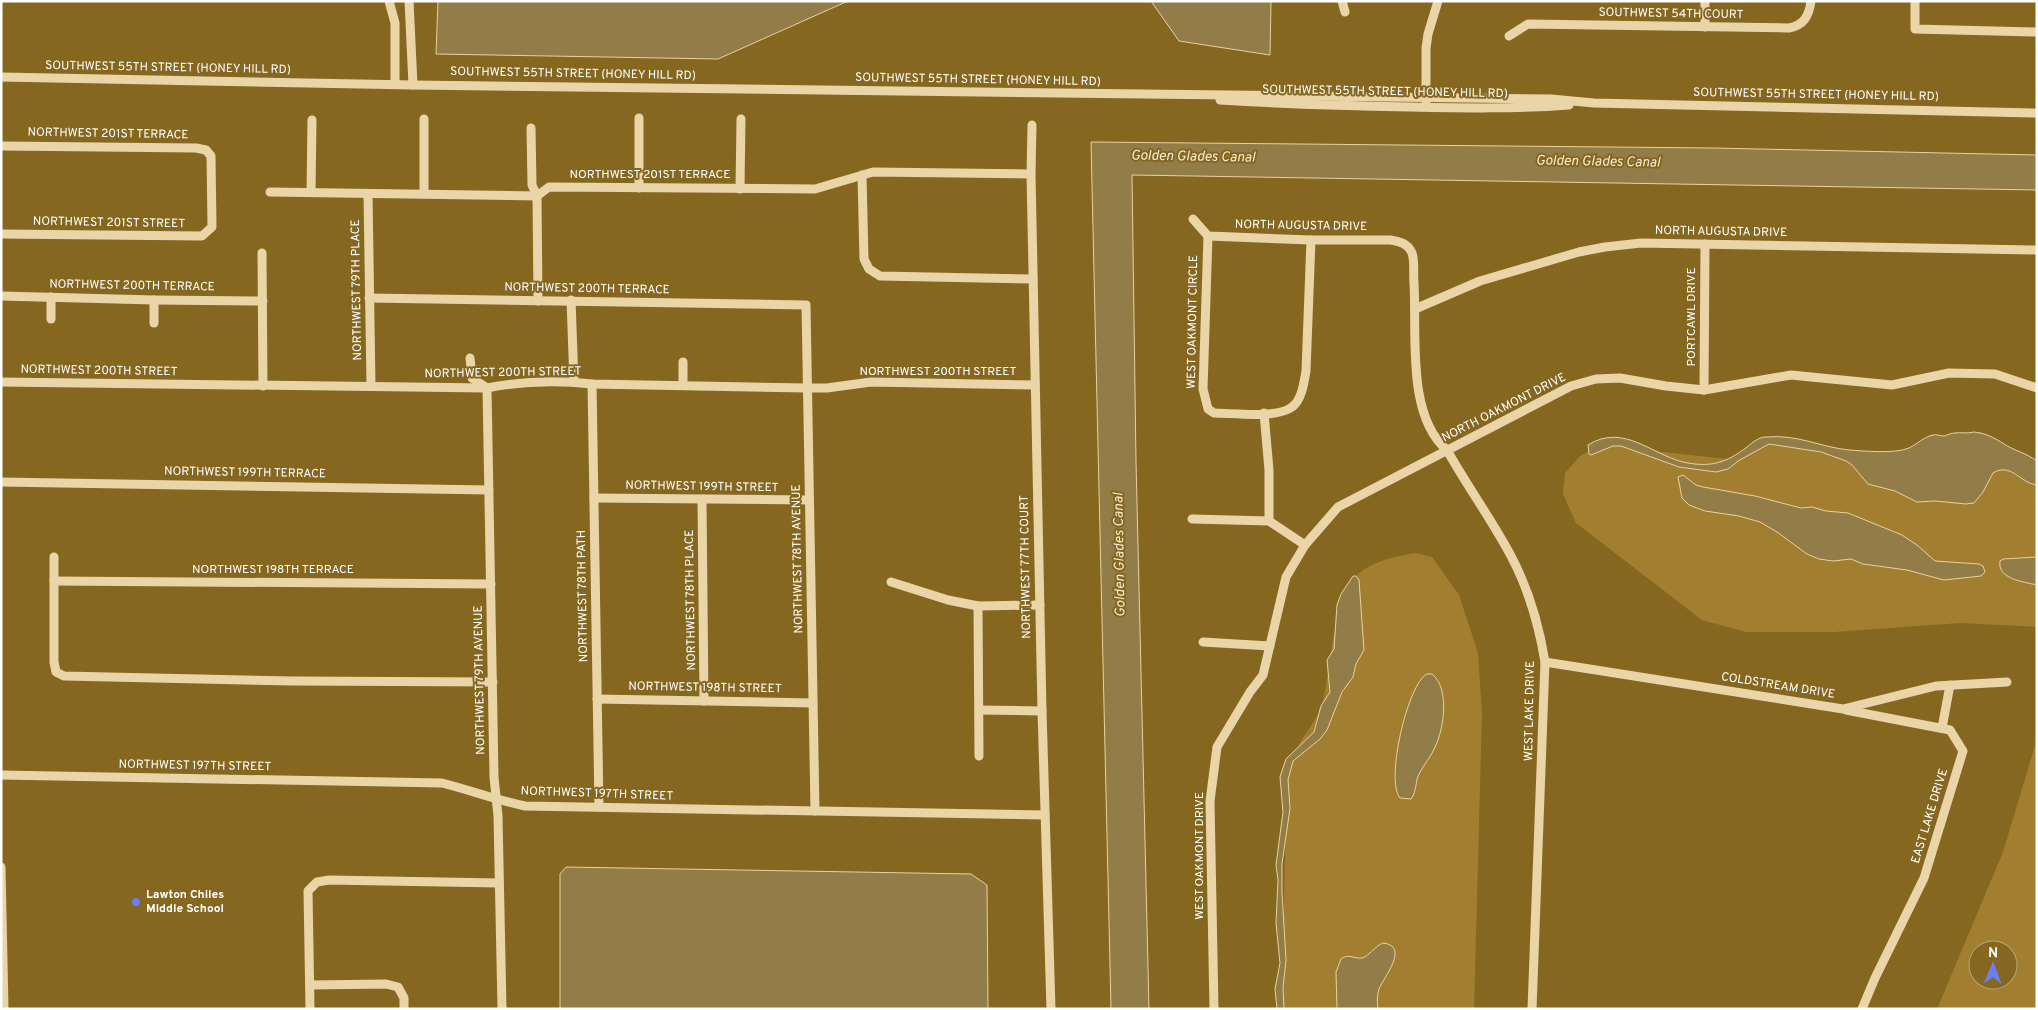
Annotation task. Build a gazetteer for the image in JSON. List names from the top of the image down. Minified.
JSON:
{"streets":{"street":["SOUTHWEST 54TH COURT","SOUTHWEST 55TH STREET (HONEY HILL RD)","NORTHWEST 201ST TERRACE","NORTHWEST 201ST STREET","NORTH AUGUSTA DRIVE","NORTHWEST 200TH TERRACE","NORTHWEST 79TH PLACE","PORTCAWL DRIVE","WEST OAKMONT CIRCLE","NORTHWEST 200TH STREET","NORTH OAKMONT DRIVE","NORTHWEST 199TH TERRACE","NORTHWEST 199TH STREET","NORTHWEST 78TH AVENUE","NORTHWEST 77TH COURT","NORTHWEST 198TH TERRACE","NORTHWEST 78TH PATH","NORTHWEST 78TH PLACE","NORTHWEST 79TH AVENUE","COLDSTREAM DRIVE","NORTHWEST 198TH STREET","WEST LAKE DRIVE","NORTHWEST 197TH STREET","EAST LAKE DRIVE","WEST OAKMONT DRIVE"]},"crossings":[["NORTHWEST 201ST TERRACE","NORTHWEST 201ST STREET"],["NORTHWEST 201ST TERRACE","NORTHWEST 79TH PLACE"],["NORTHWEST 201ST TERRACE","NORTHWEST 77TH COURT"],["NORTH AUGUSTA DRIVE","PORTCAWL DRIVE"],["NORTH AUGUSTA DRIVE","WEST OAKMONT CIRCLE"],["NORTH AUGUSTA DRIVE","WEST LAKE DRIVE"],["NORTHWEST 200TH TERRACE","NORTHWEST 79TH PLACE"],["NORTHWEST 200TH TERRACE","NORTHWEST 78TH AVENUE"],["NORTHWEST 79TH PLACE","NORTHWEST 200TH STREET"],["PORTCAWL DRIVE","NORTH OAKMONT DRIVE"],["NORTHWEST 200TH STREET","NORTHWEST 78TH AVENUE"],["NORTHWEST 200TH STREET","NORTHWEST 77TH COURT"],["NORTHWEST 200TH STREET","NORTHWEST 78TH PATH"],["NORTHWEST 200TH STREET","NORTHWEST 79TH AVENUE"],["NORTH OAKMONT DRIVE","WEST LAKE DRIVE"],["NORTH OAKMONT DRIVE","WEST OAKMONT DRIVE"],["NORTHWEST 199TH TERRACE","NORTHWEST 79TH AVENUE"],["NORTHWEST 199TH STREET","NORTHWEST 78TH AVENUE"],["NORTHWEST 199TH STREET","NORTHWEST 78TH PATH"],["NORTHWEST 199TH STREET","NORTHWEST 78TH PLACE"],["NORTHWEST 78TH AVENUE","NORTHWEST 198TH STREET"],["NORTHWEST 78TH AVENUE","NORTHWEST 197TH STREET"],["NORTHWEST 77TH COURT","NORTHWEST 197TH STREET"],["NORTHWEST 198TH TERRACE","NORTHWEST 79TH AVENUE"],["NORTHWEST 78TH PATH","NORTHWEST 198TH STREET"],["NORTHWEST 78TH PATH","NORTHWEST 197TH STREET"],["NORTHWEST 78TH PLACE","NORTHWEST 198TH STREET"],["NORTHWEST 79TH AVENUE","NORTHWEST 197TH STREET"],["COLDSTREAM DRIVE","WEST LAKE DRIVE"]],"water":["Golden Glades Canal"],"places":["Lawton Chiles Middle School"],"north":"top"}
